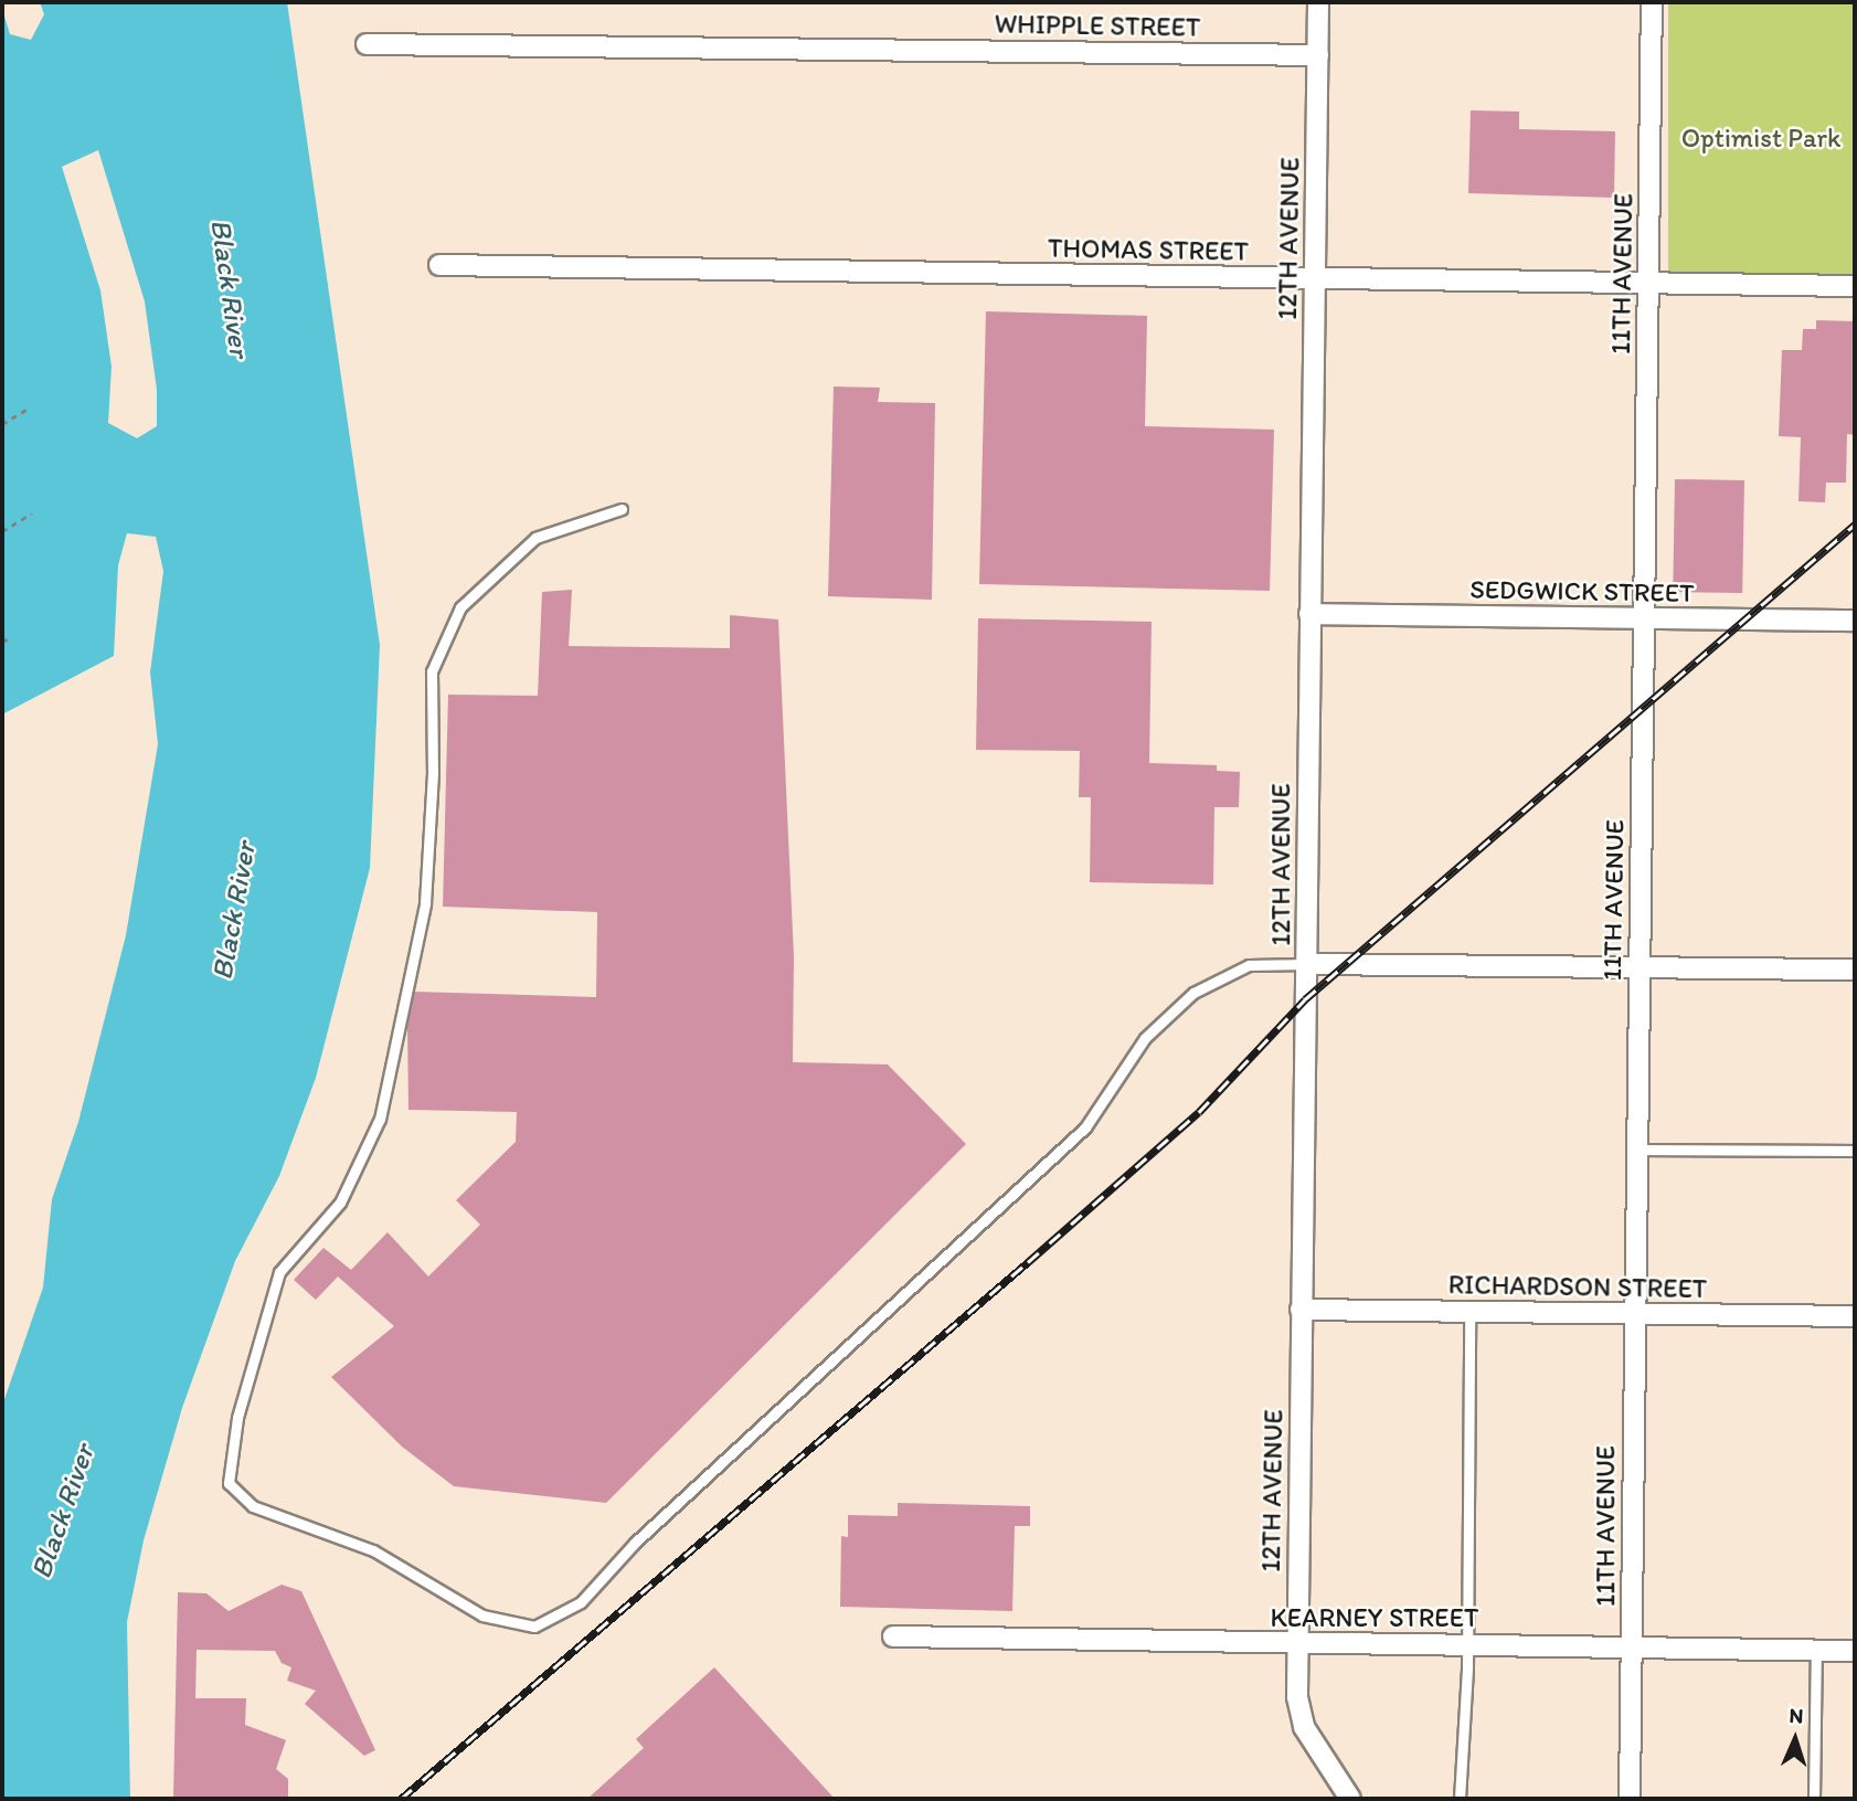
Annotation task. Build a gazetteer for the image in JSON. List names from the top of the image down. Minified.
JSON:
{"streets":{"street":["WHIPPLE STREET","12TH AVENUE","THOMAS STREET","11TH AVENUE","SEDGWICK STREET","RICHARDSON STREET","KEARNEY STREET"]},"crossings":[["WHIPPLE STREET","12TH AVENUE"],["12TH AVENUE","THOMAS STREET"],["12TH AVENUE","SEDGWICK STREET"],["12TH AVENUE","RICHARDSON STREET"],["12TH AVENUE","KEARNEY STREET"],["THOMAS STREET","11TH AVENUE"],["11TH AVENUE","SEDGWICK STREET"],["11TH AVENUE","RICHARDSON STREET"],["11TH AVENUE","KEARNEY STREET"]],"water":["Black River"],"parks":["Optimist Park"],"north":"top"}
